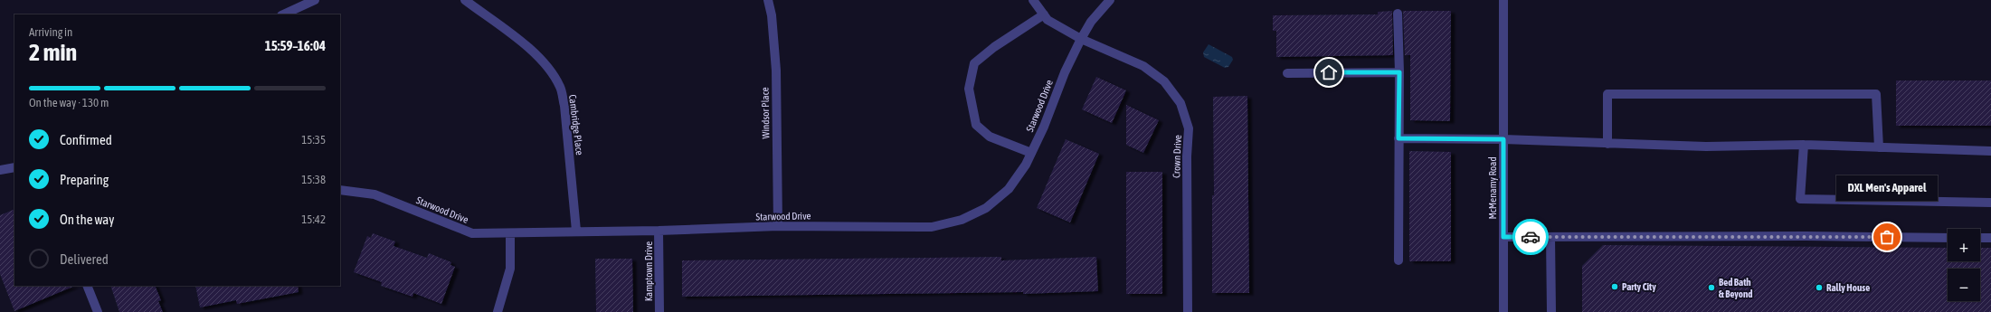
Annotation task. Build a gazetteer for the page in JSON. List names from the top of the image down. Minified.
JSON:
{"streets":{"street":["Starwood Drive","Windsor Place","Cambridge Place","Crown Drive","McMenamy Road","Kamptown Drive"]},"crossings":[["Starwood Drive","Windsor Place"],["Starwood Drive","Cambridge Place"],["Starwood Drive","Crown Drive"],["Starwood Drive","Kamptown Drive"]],"places":["DXL Men's Apparel","Party City","Bed Bath & Beyond","Rally House"],"page":{"heading":["2 min","Arriving in","15:59–16:04"],"bar":"On the way · 130 m","list":[["Confirmed","15:35"],["Preparing","15:38"],["On the way","15:42"],"Delivered"],"bubble":"DXL Men's Apparel","map_buttons":["+","−"]}}
